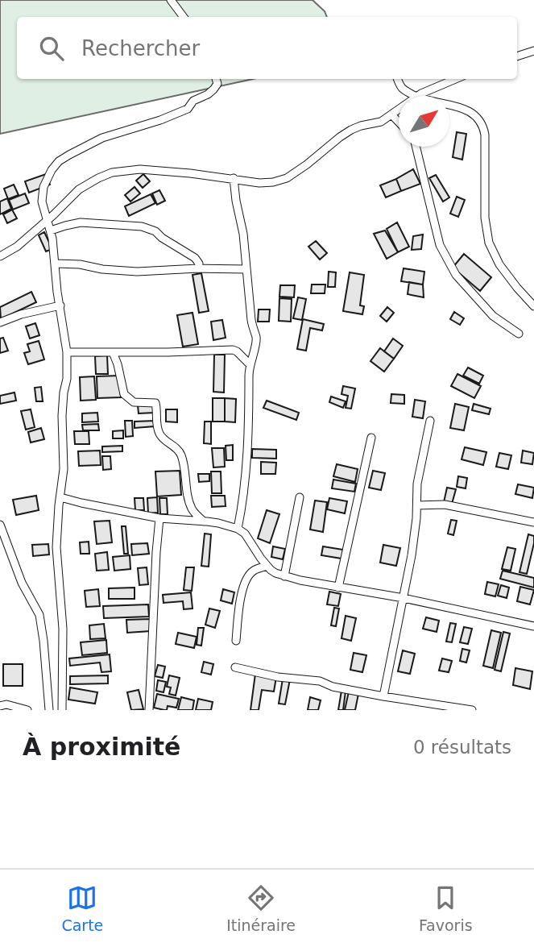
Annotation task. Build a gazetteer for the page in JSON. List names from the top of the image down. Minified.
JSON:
{"north":"top right","page":{"search":"Rechercher","heading":["À proximité","0 résultats"],"nav":["Carte","Itinéraire","Favoris"]}}
